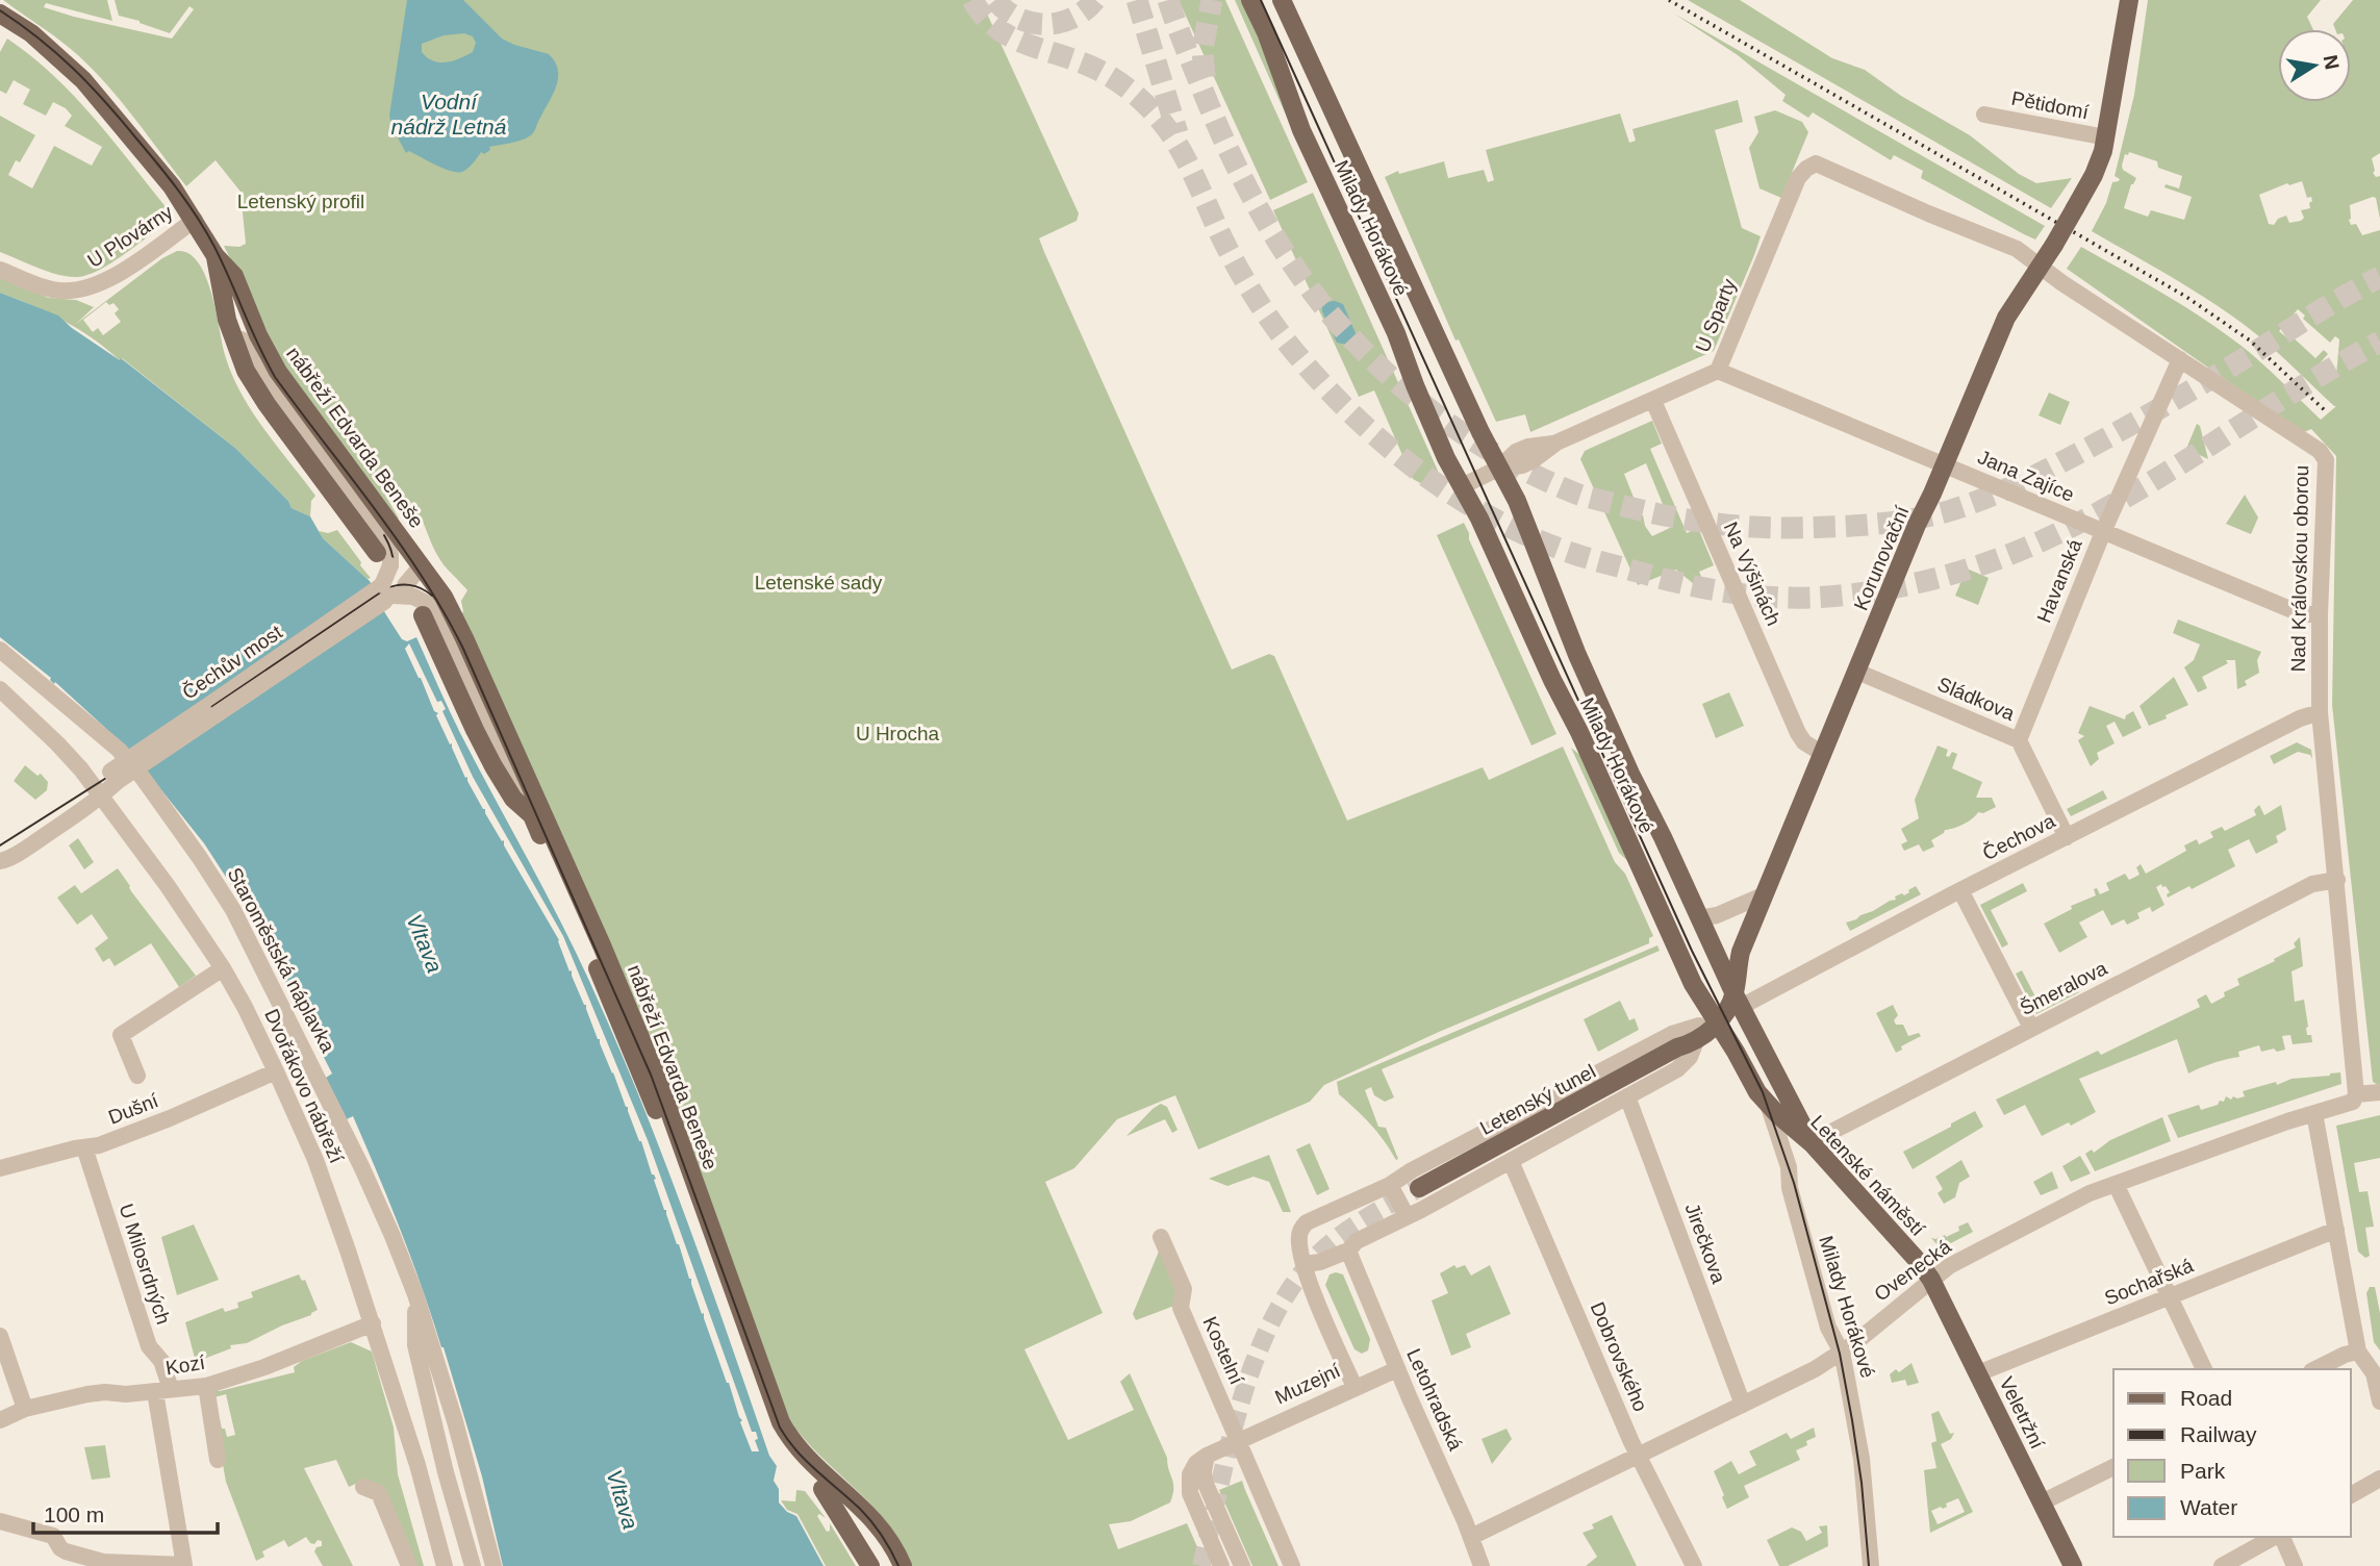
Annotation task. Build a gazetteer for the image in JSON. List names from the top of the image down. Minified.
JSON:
{"streets":{"main road":["Milady Horákové","nábřeží Edvarda Beneše","Korunovační","Letenský tunel","Letenské náměstí","Veletržní"],"street":["Pětidomí","U Plovárny","U Sparty","Jana Zajíce","Nad Královskou oborou","Na Výšinách","Havanská","Čechův most","Sládkova","Čechova","Staroměstská náplavka","Šmeralova","Dvořákovo nábřeží","Dušní","Jirečkova","U Milosrdných","Ovenecká","Sochařská","Kostelní","Dobrovského","Kozí","Muzejní","Letohradská"]},"crossings":[["Pětidomí","Korunovační"],["Milady Horákové","U Sparty"],["Milady Horákové","Korunovační"],["Milady Horákové","Čechova"],["Milady Horákové","Šmeralova"],["Milady Horákové","Letenský tunel"],["Milady Horákové","Letenské náměstí"],["Milady Horákové","Ovenecká"],["U Plovárny","nábřeží Edvarda Beneše"],["U Sparty","Jana Zajíce"],["U Sparty","Nad Královskou oborou"],["U Sparty","Na Výšinách"],["nábřeží Edvarda Beneše","Čechův most"],["Jana Zajíce","Korunovační"],["Jana Zajíce","Nad Královskou oborou"],["Jana Zajíce","Havanská"],["Korunovační","Nad Královskou oborou"],["Korunovační","Na Výšinách"],["Korunovační","Sládkova"],["Korunovační","Čechova"],["Korunovační","Letenský tunel"],["Nad Královskou oborou","Havanská"],["Nad Královskou oborou","Čechova"],["Nad Královskou oborou","Šmeralova"],["Nad Královskou oborou","Ovenecká"],["Havanská","Sládkova"],["Čechův most","Dvořákovo nábřeží"],["Sládkova","Čechova"],["Šmeralova","Letenské náměstí"],["Dvořákovo nábřeží","Dušní"],["Dvořákovo nábřeží","Kozí"],["Dušní","U Milosrdných"],["Letenské náměstí","Ovenecká"],["Letenské náměstí","Veletržní"],["Jirečkova","Ovenecká"],["U Milosrdných","Kozí"],["Ovenecká","Dobrovského"],["Ovenecká","Letohradská"],["Ovenecká","Veletržní"],["Sochařská","Veletržní"],["Kostelní","Muzejní"],["Muzejní","Letohradská"]],"water":["Vodní nádrž Letná","Vltava"],"parks":["Letenský profil","Letenské sady","U Hrocha"],"legend":["Road","Railway","Park","Water"],"scale_bar":"100 m","north":"right"}
